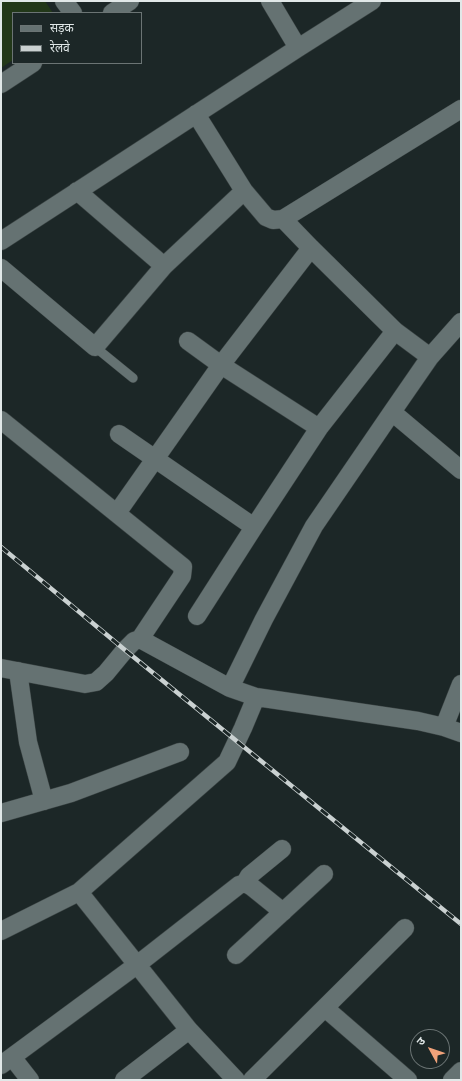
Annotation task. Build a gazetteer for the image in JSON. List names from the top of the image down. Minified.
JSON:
{"legend":["सड़क","रेलवे"],"north":"top left"}
